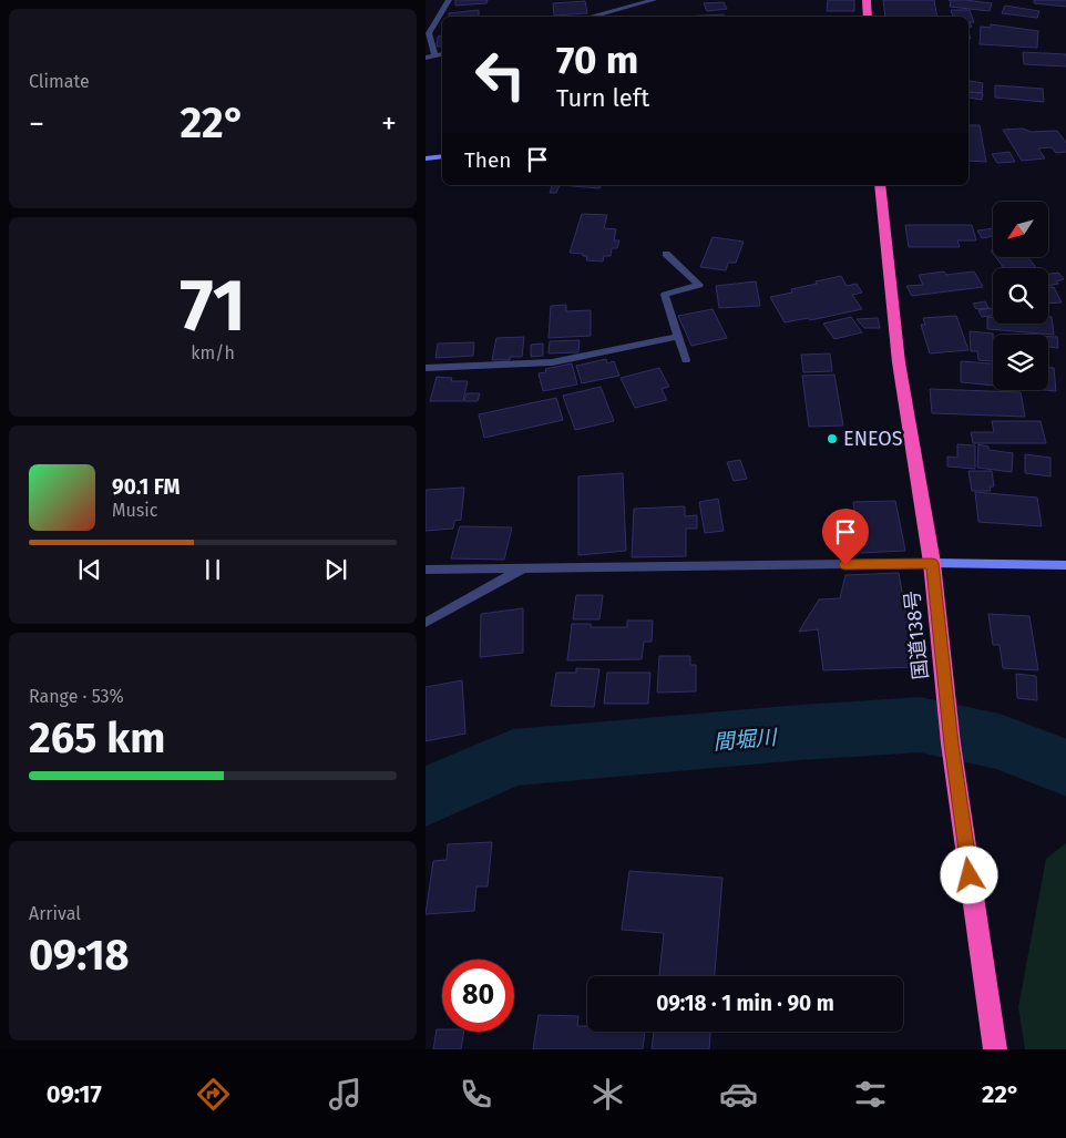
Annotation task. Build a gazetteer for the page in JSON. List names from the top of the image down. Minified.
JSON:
{"streets":{"highway":["国道138号"]},"water":["間堀川"],"places":["ENEOS"],"north":"bottom left","page":{"tile":["Climate",["71","km/h"],["Range · 53%","265 km"],["Arrival","09:18"]],"turn":["70 m","Turn left"],"heat":["−","22°","+"],"then":"Then","song":["90.1 FM","Music"],"limit":"80","trip":"09:18 · 1 min · 90 m","tabs":["09:17","22°"]}}
